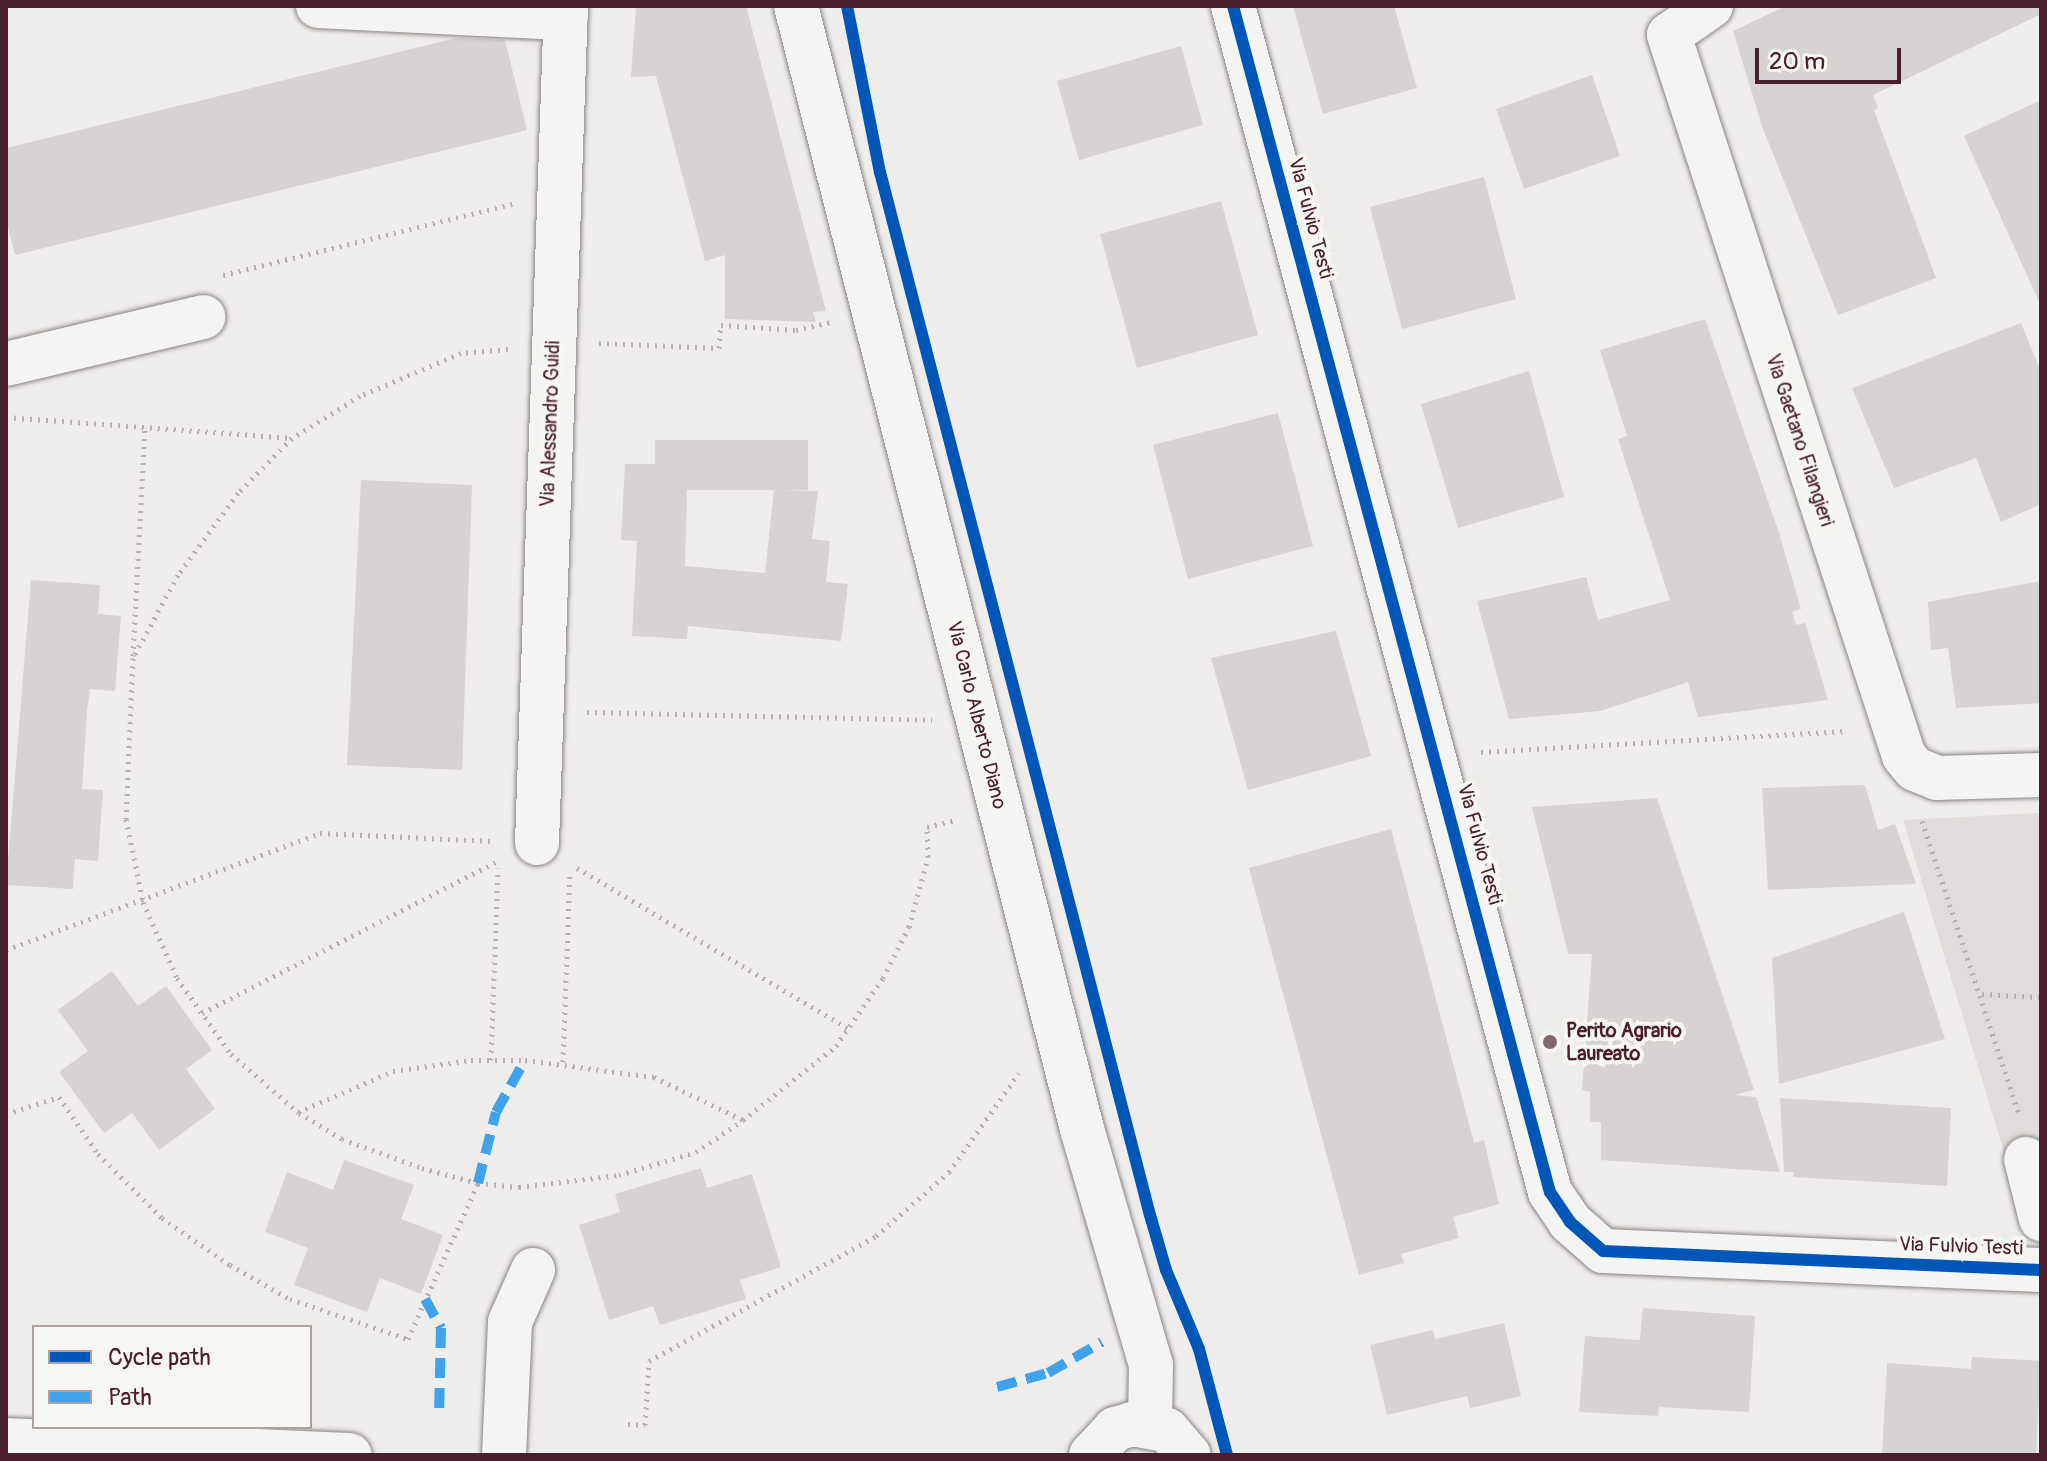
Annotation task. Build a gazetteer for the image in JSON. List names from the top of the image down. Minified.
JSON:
{"streets":{"street":["Via Fulvio Testi","Via Alessandro Guidi","Via Gaetano Filangieri","Via Carlo Alberto Diano"]},"places":["Perito Agrario Laureato"],"legend":["Cycle path","Path"],"scale_bar":"20 m"}
